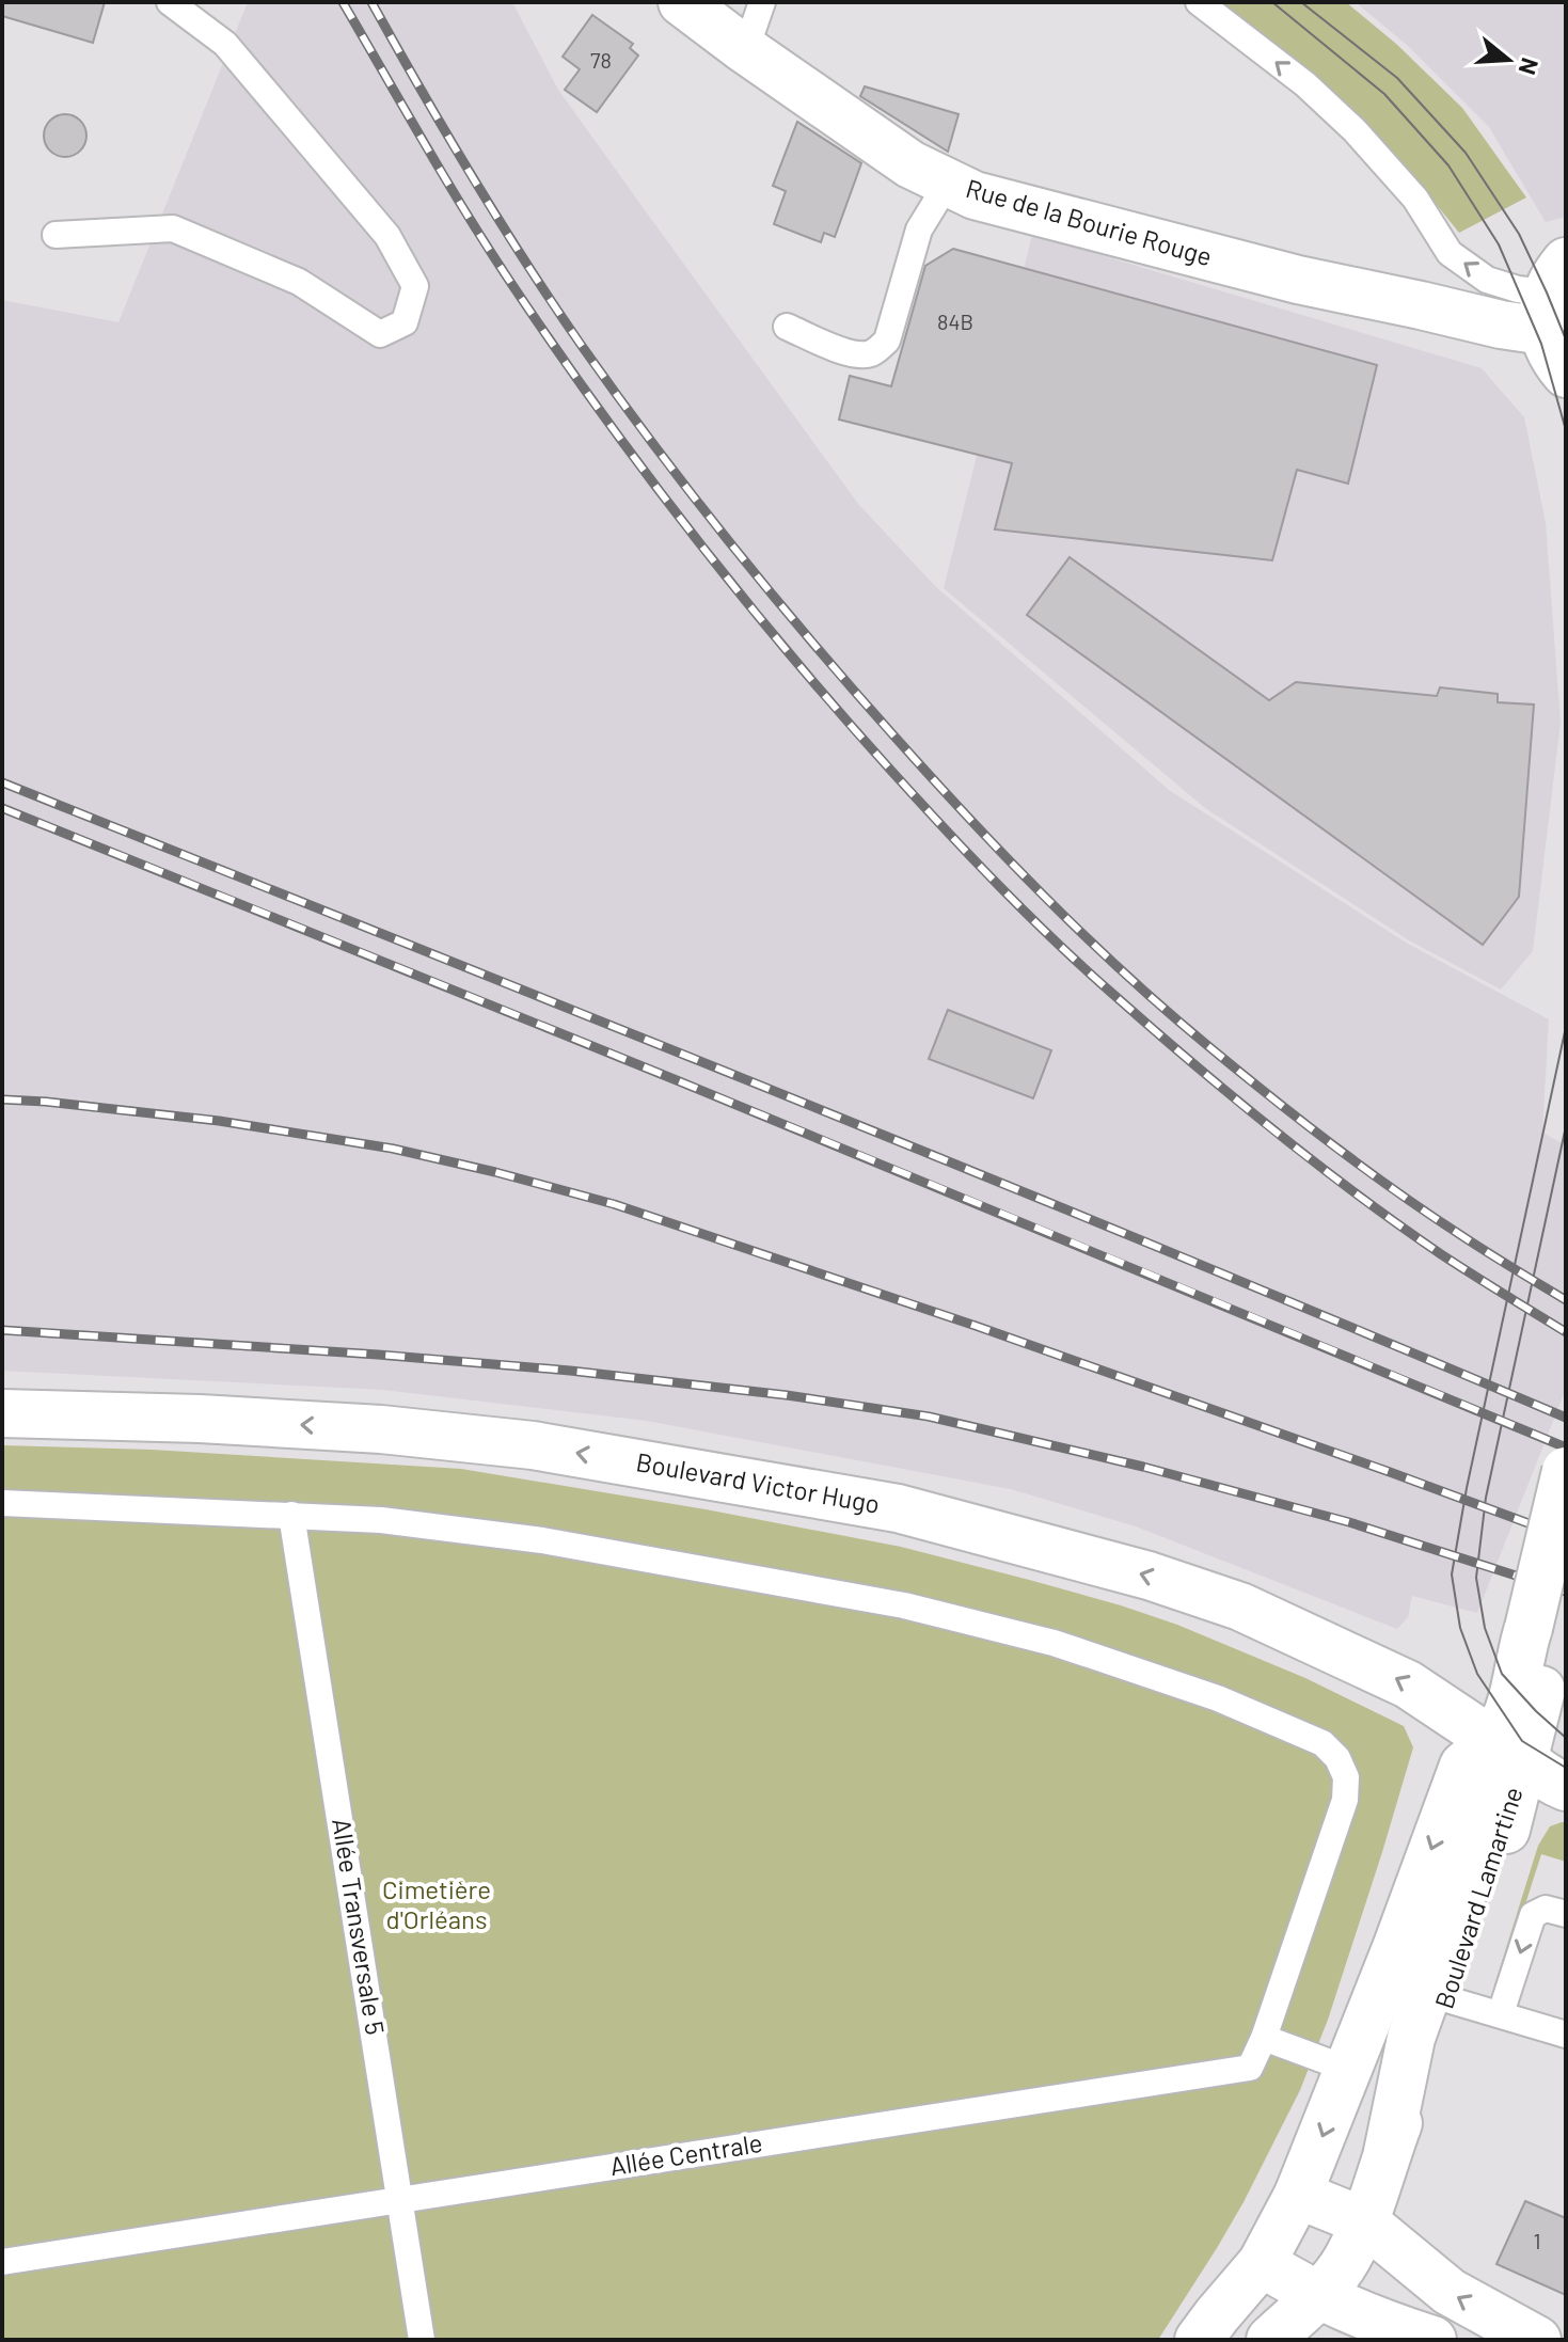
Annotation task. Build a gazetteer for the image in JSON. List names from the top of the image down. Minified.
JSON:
{"streets":{"street":["Rue de la Bourie Rouge","Boulevard Victor Hugo","Boulevard Lamartine"],"lane":["Allée Transversale 5","Allée Centrale"]},"crossings":[["Boulevard Victor Hugo","Boulevard Lamartine"],["Allée Transversale 5","Allée Centrale"]],"one_way":["Boulevard Victor Hugo"],"parks":["Cimetière d'Orléans"],"house_numbers":["78","84B","1"],"north":"right"}
